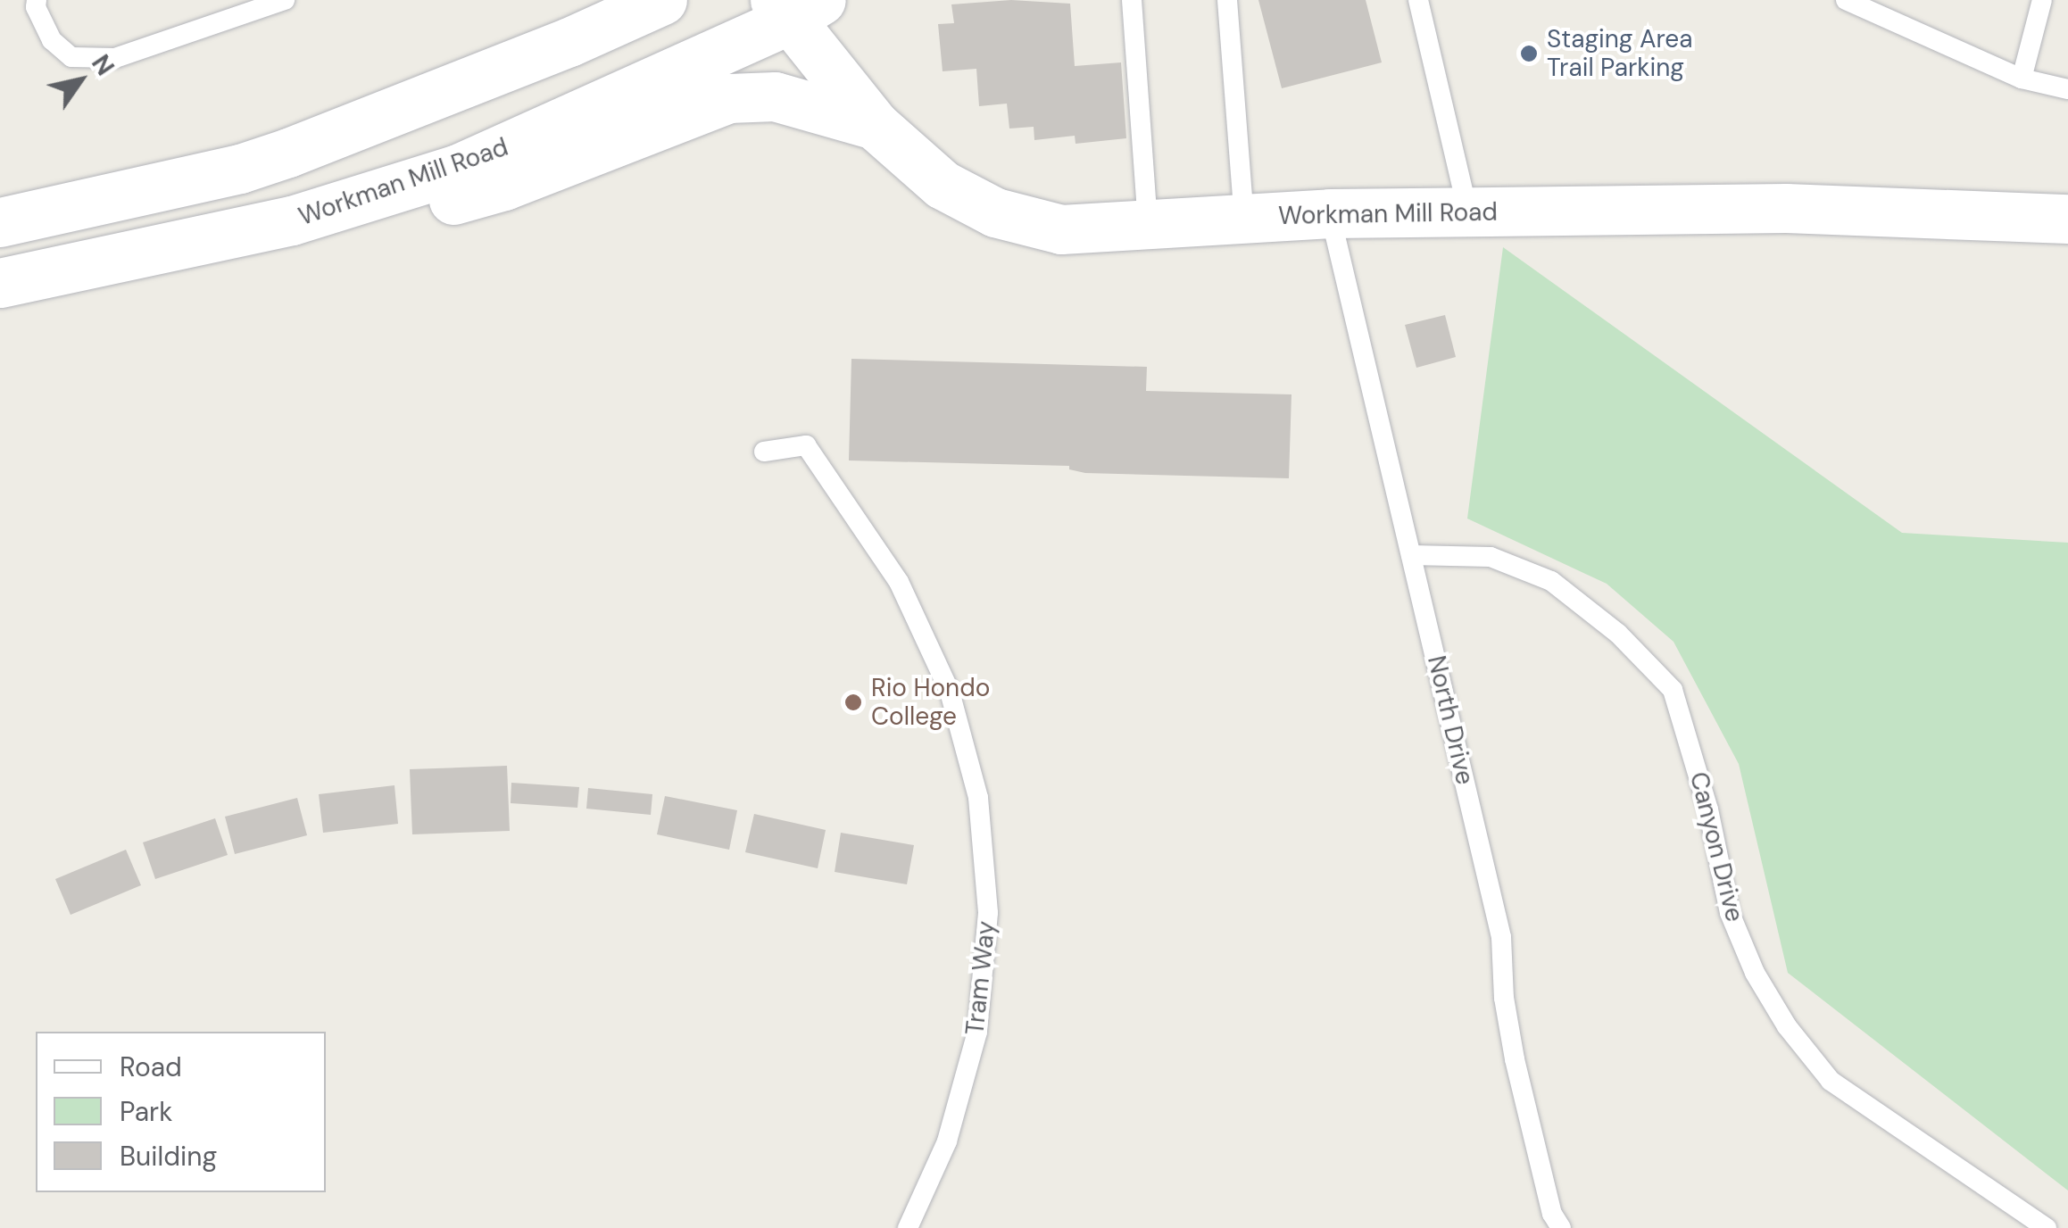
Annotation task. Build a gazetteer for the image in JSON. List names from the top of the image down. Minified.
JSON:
{"streets":{"main road":["Workman Mill Road"],"lane":["North Drive","Canyon Drive","Tram Way"]},"crossings":[["Workman Mill Road","North Drive"],["North Drive","Canyon Drive"]],"places":["Staging Area Trail Parking","Rio Hondo College"],"legend":["Road","Park","Building"],"north":"top right"}
